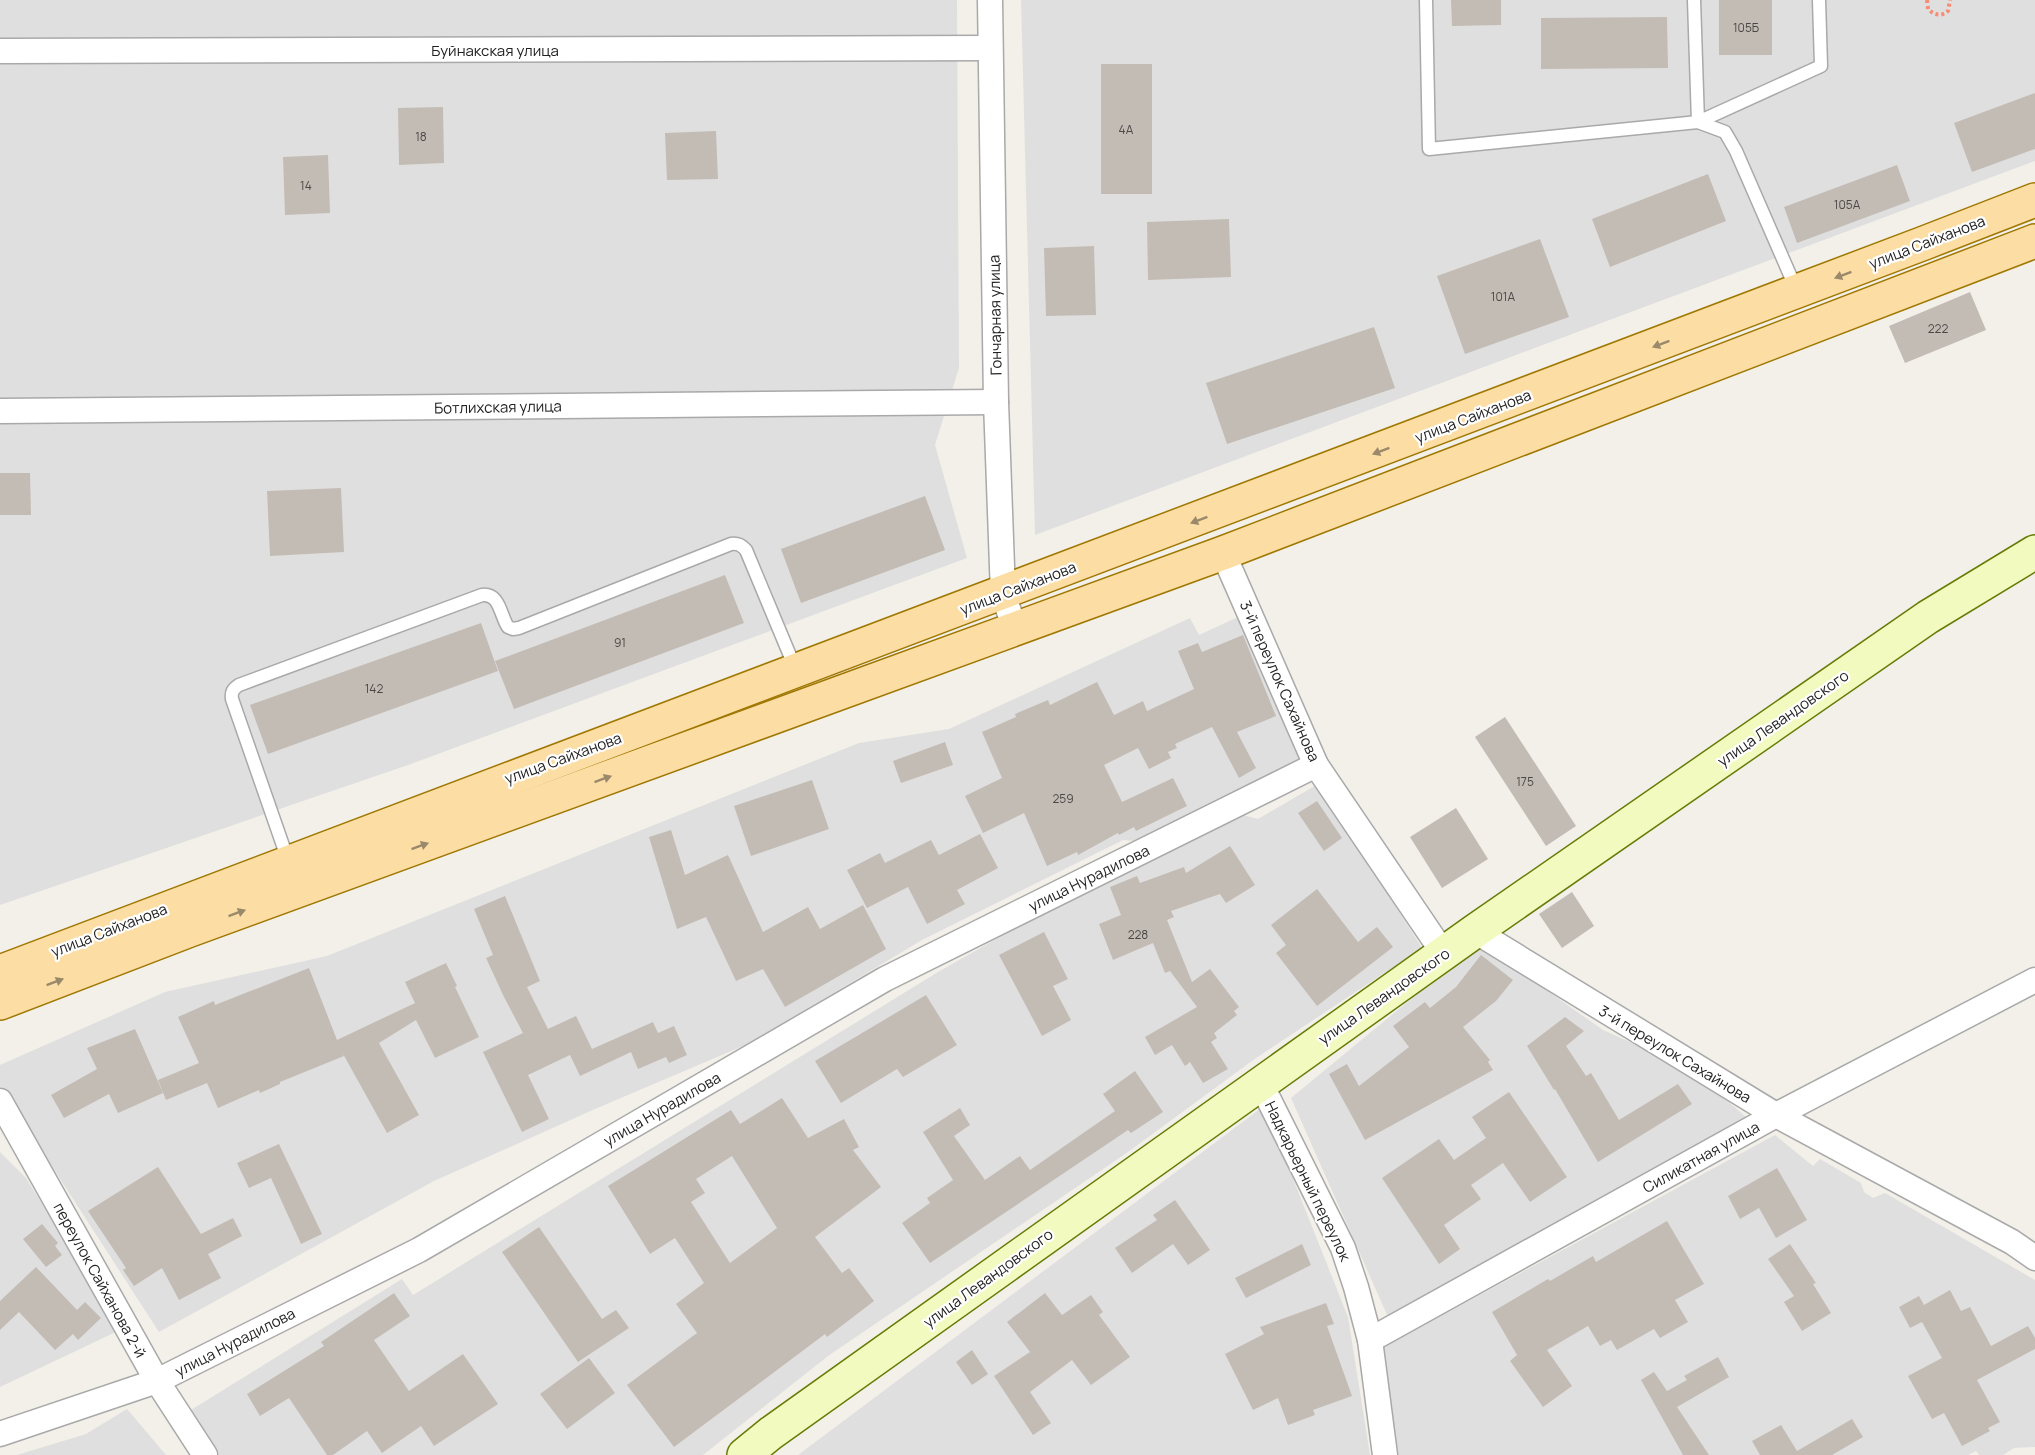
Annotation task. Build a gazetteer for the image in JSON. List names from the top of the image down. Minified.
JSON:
{"streets":{"main road":["улица Сайханова"],"street":["Буйнакская улица","Гончарная улица","Ботлихская улица","3-й переулок Сахайнова","улица Левандовского","улица Нурадилова","Силикатная улица","Надкарьерный переулок","переулок Сайханова 2-й"]},"crossings":[["Буйнакская улица","Гончарная улица"],["улица Сайханова","Гончарная улица"],["улица Сайханова","3-й переулок Сахайнова"],["Гончарная улица","Ботлихская улица"],["3-й переулок Сахайнова","улица Левандовского"],["3-й переулок Сахайнова","улица Нурадилова"],["3-й переулок Сахайнова","Силикатная улица"],["улица Левандовского","Надкарьерный переулок"],["улица Нурадилова","переулок Сайханова 2-й"],["Силикатная улица","Надкарьерный переулок"]],"house_numbers":["105Б","4А","18","14","105А","101А","222","91","142","175","259","228"]}
